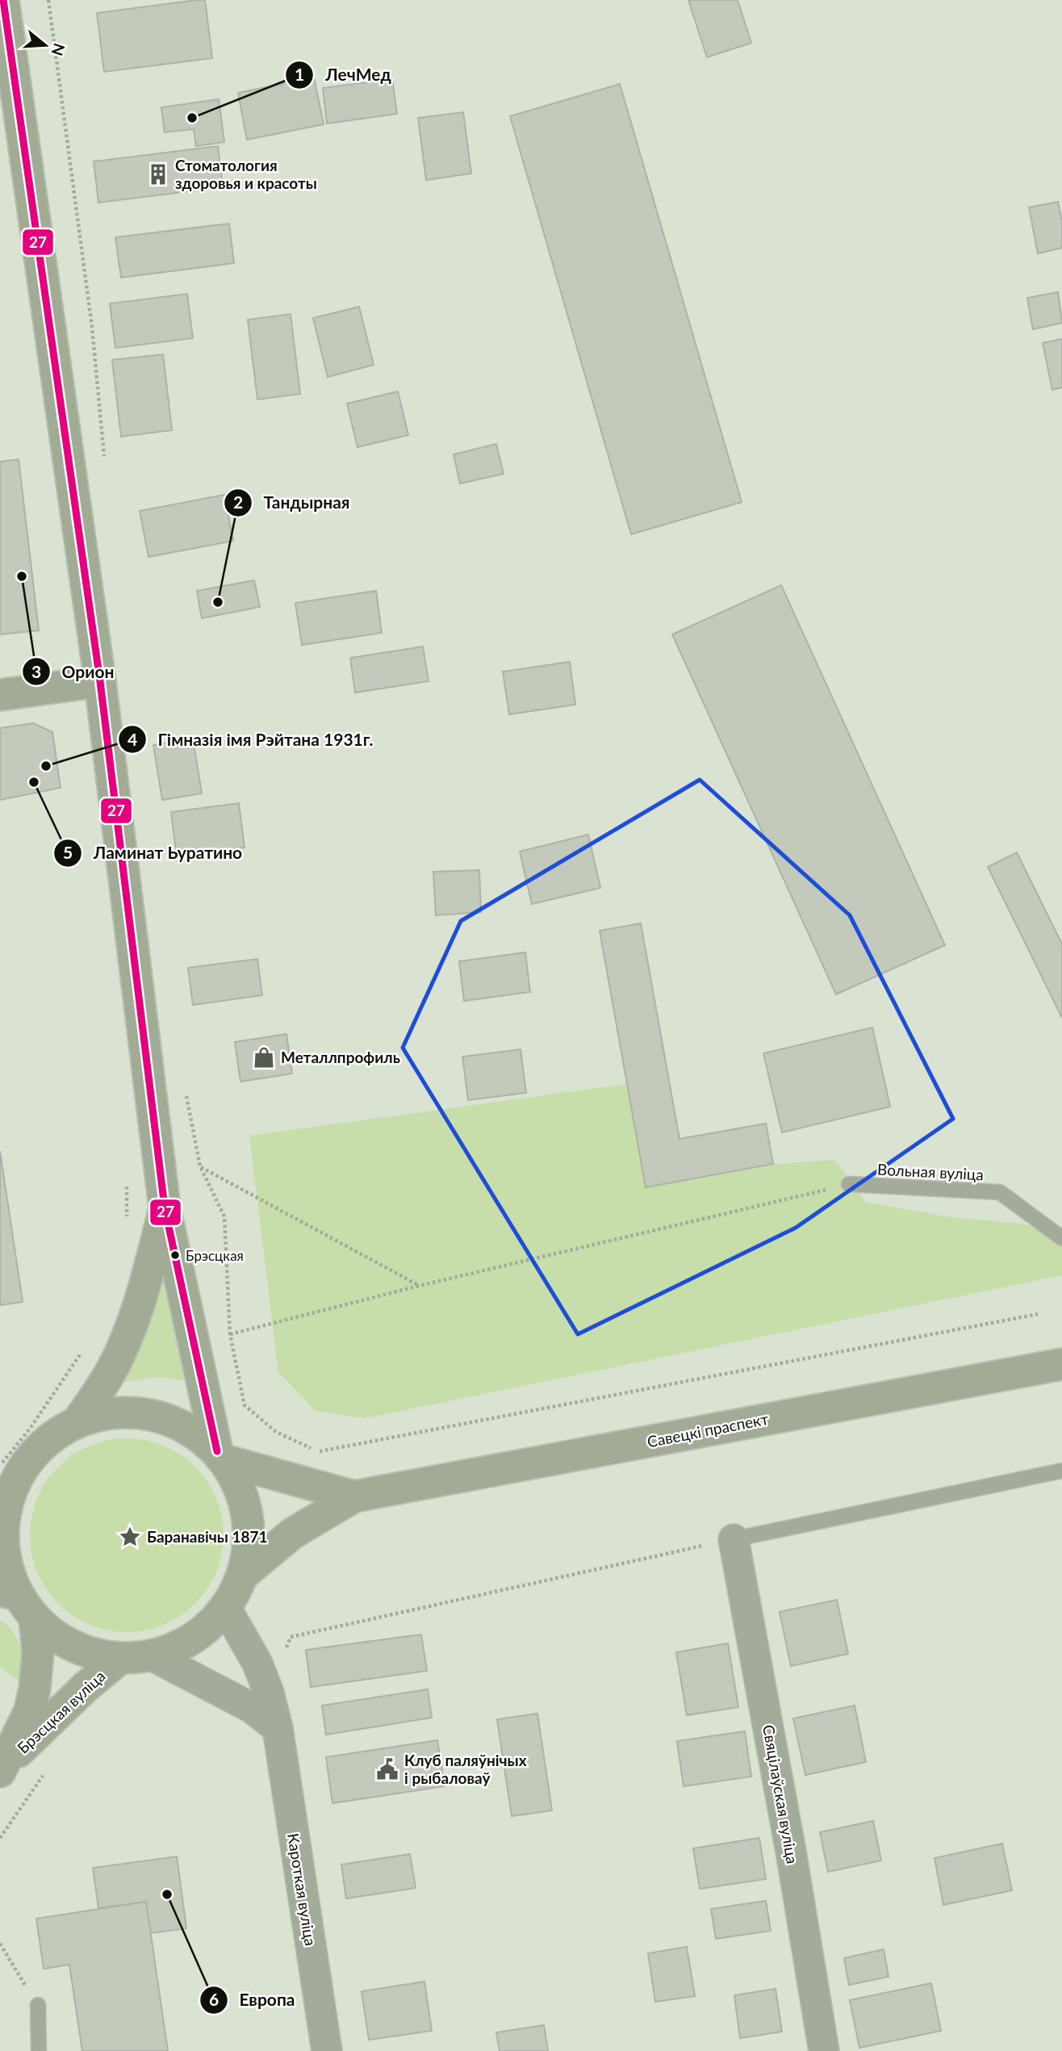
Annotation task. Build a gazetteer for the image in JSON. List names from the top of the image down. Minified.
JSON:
{"streets":{"main road":["Савецкі праспект","Брэсцкая вуліца"],"street":["Свяцілаўская вуліца","Кароткая вуліца"],"lane":["Вольная вуліца"]},"places":{"other":["ЛечМед","Орион","Тандырная","Гімназія імя Рэйтана 1931г.","Ламинат Ьуратино","Брэсцкая","Европа"],"building":["Стоматология здоровья и красоты"],"shop":["Металлпрофиль"],"place":["Баранавічы 1871"],"public building":["Клуб паляўнічых і рыбаловаў"]},"lines":["transit line 27"],"north":"right"}
